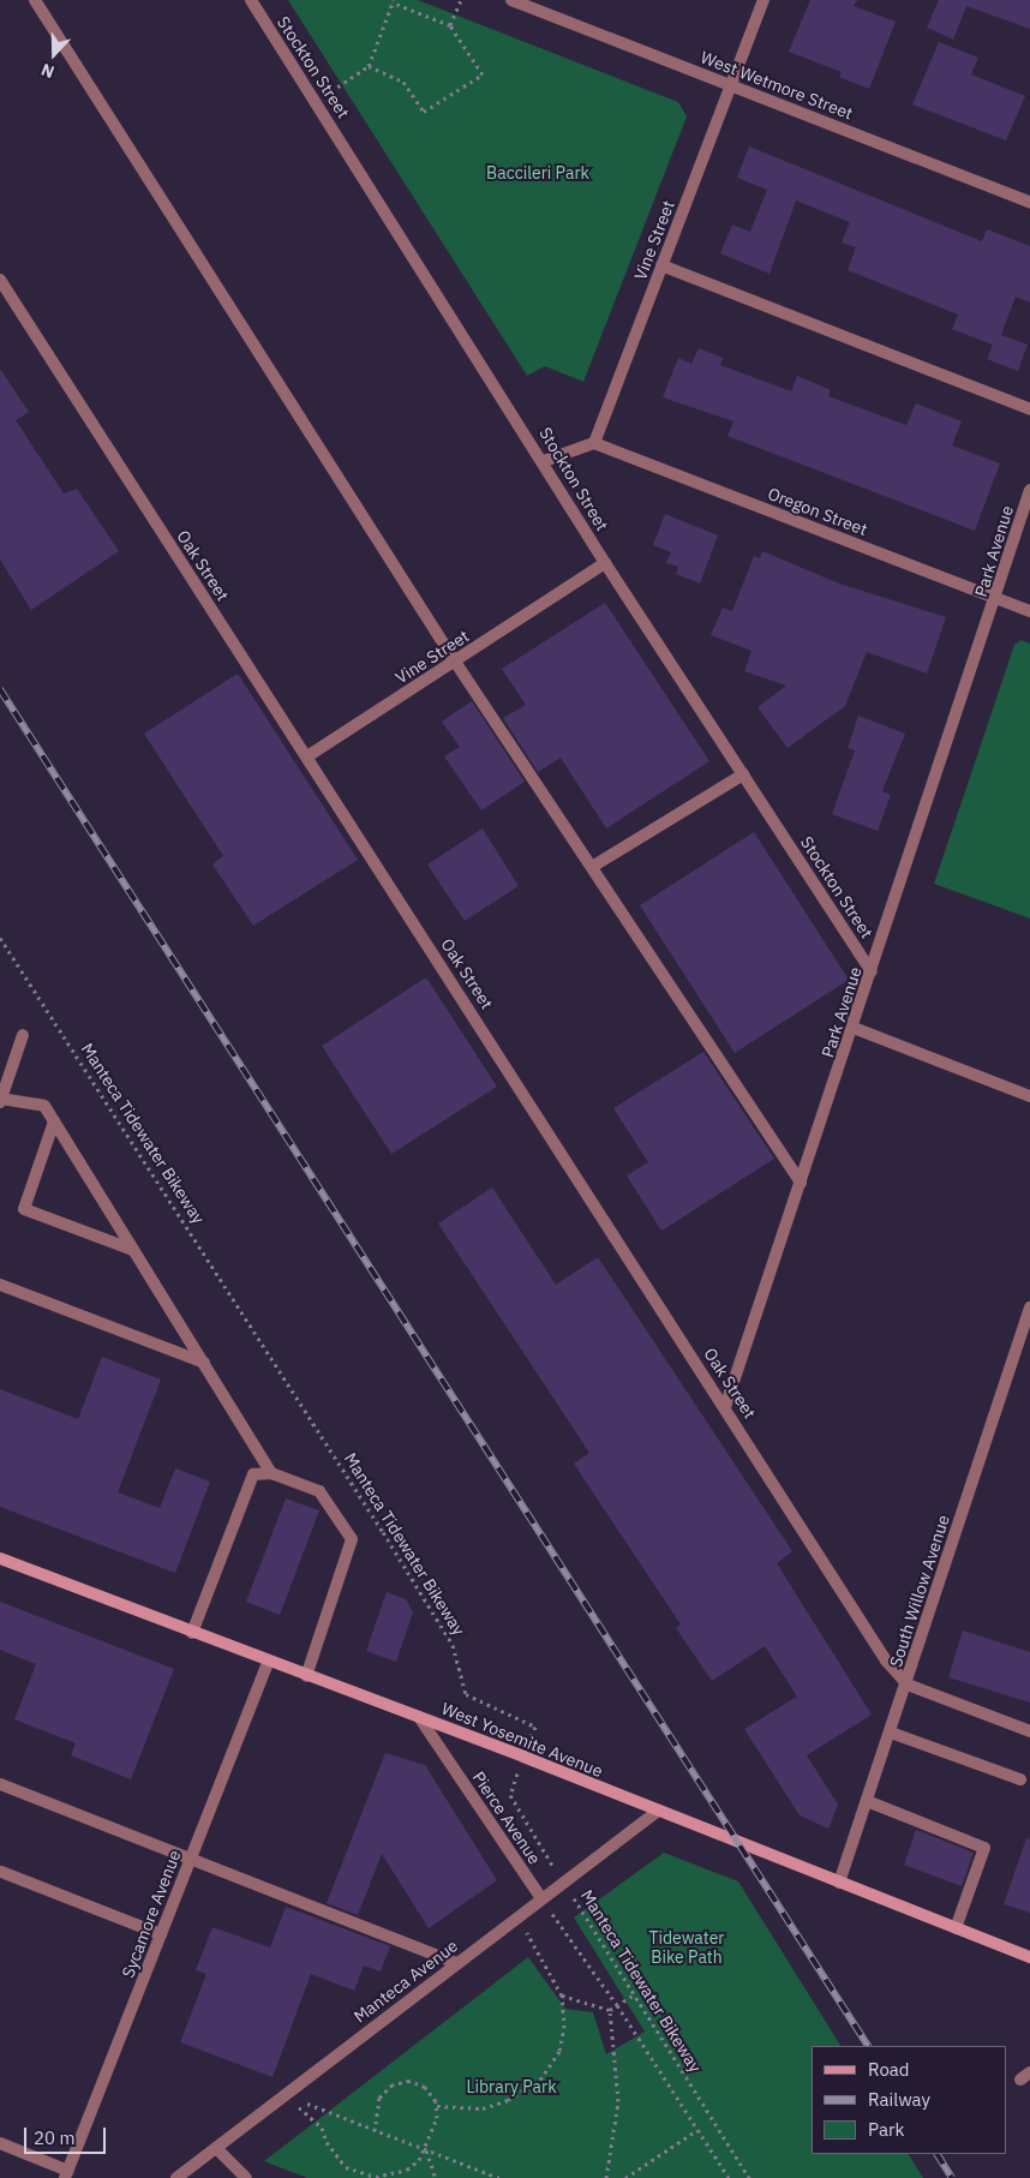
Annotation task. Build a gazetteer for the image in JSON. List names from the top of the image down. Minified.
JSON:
{"streets":{"main road":["West Yosemite Avenue"],"street":["Stockton Street","West Wetmore Street","Vine Street","Oregon Street","Park Avenue","Oak Street","South Willow Avenue","Pierce Avenue","Sycamore Avenue","Manteca Avenue"],"path":["Manteca Tidewater Bikeway"]},"crossings":[["Stockton Street","Vine Street"],["Stockton Street","Park Avenue"],["West Wetmore Street","Vine Street"],["Vine Street","Oregon Street"],["Vine Street","Oak Street"],["Oregon Street","Park Avenue"],["Park Avenue","Oak Street"],["Oak Street","South Willow Avenue"],["Manteca Tidewater Bikeway","West Yosemite Avenue"],["Manteca Tidewater Bikeway","Manteca Avenue"],["South Willow Avenue","West Yosemite Avenue"],["West Yosemite Avenue","Pierce Avenue"],["West Yosemite Avenue","Sycamore Avenue"],["West Yosemite Avenue","Manteca Avenue"],["Pierce Avenue","Manteca Avenue"]],"parks":["Baccileri Park","Tidewater Bike Path","Library Park"],"legend":["Road","Railway","Park"],"scale_bar":"20 m","north":"bottom"}
